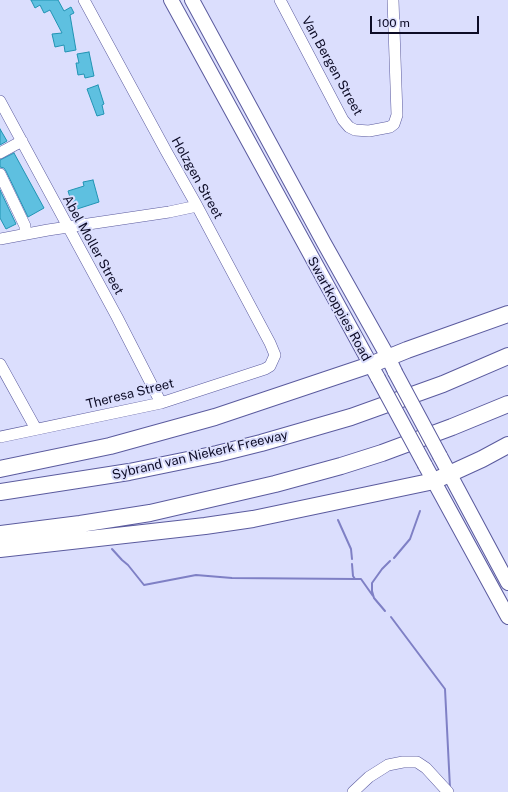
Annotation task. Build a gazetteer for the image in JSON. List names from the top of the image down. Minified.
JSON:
{"streets":{"highway":["Sybrand van Niekerk Freeway"],"main road":["Swartkoppies Road"],"street":["Van Bergen Street","Holzgen Street","Abel Moller Street","Theresa Street"]},"crossings":[["Holzgen Street","Theresa Street"],["Abel Moller Street","Theresa Street"]],"scale_bar":"100 m"}
